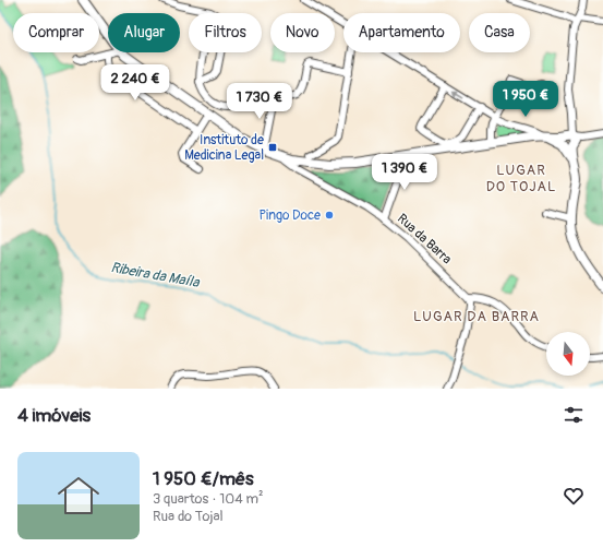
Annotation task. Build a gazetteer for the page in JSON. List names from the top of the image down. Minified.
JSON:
{"streets":{"street":["Rua da Barra"]},"districts":["LUGAR DO TOJAL","LUGAR DA BARRA"],"water":["Ribeira da Maíla"],"places":{"transit":["Instituto de Medicina Legal"],"other":["Pingo Doce"]},"north":"bottom","page":{"chip":["Comprar","Alugar","Filtros","Novo","Apartamento","Casa"],"price":["2 240 €","1 950 €","1 730 €","1 390 €"],"heading":"4 imóveis","list":[{"name":"1 950 €/mês","note":"3 quartos · 104 m² · Rua do Tojal"}]}}
